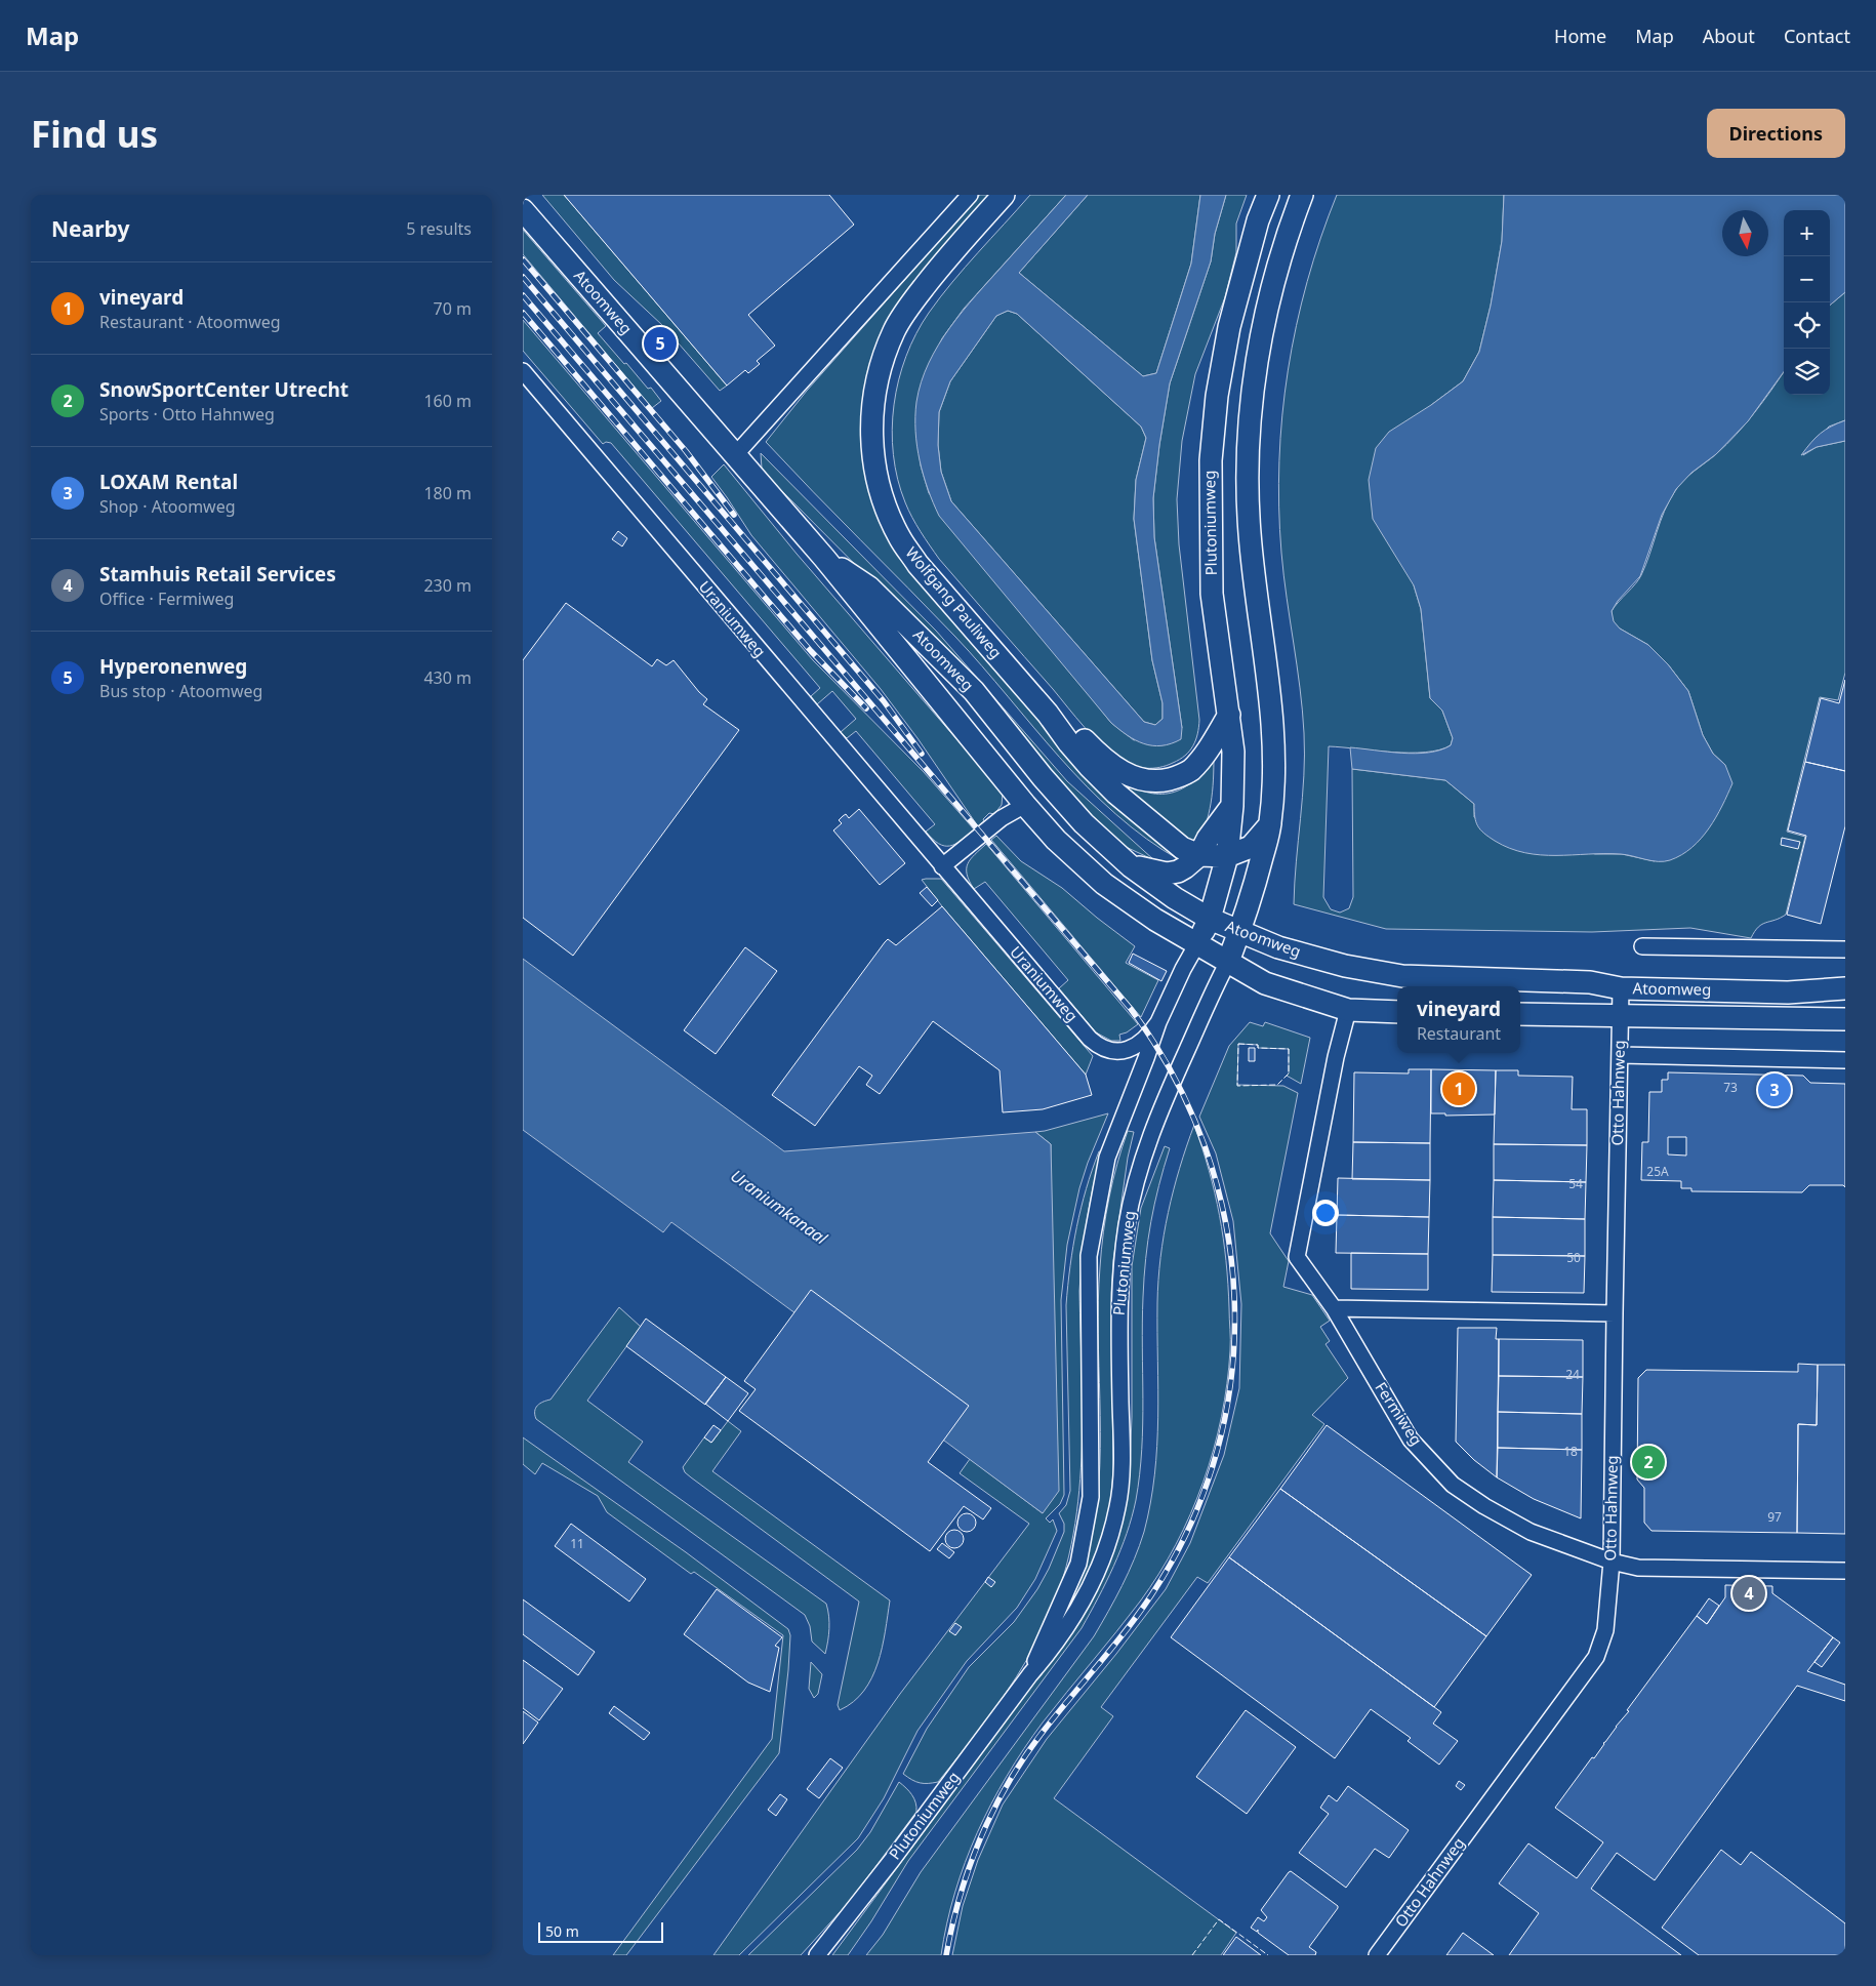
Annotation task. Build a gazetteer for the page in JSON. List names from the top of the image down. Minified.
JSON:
{"streets":{"main road":["Atoomweg","Plutoniumweg","Wolfgang Pauliweg"],"street":["Uraniumweg","Otto Hahnweg","Fermiweg"]},"crossings":[["Atoomweg","Plutoniumweg"],["Atoomweg","Otto Hahnweg"],["Atoomweg","Fermiweg"],["Plutoniumweg","Wolfgang Pauliweg"],["Plutoniumweg","Uraniumweg"],["Otto Hahnweg","Fermiweg"]],"water":["Uraniumkanaal"],"house_numbers":["73","25A","54","50","24","18","97","11"],"scale_bar":"50 m","north":"bottom","page":{"header":"Map","nav":["Home","Map","About","Contact"],"buttons":"Directions","title":"Find us","heading":["Nearby","5 results"],"map_buttons":["+","−"],"list":[{"mark":"1","name":"vineyard","note":"Restaurant · Atoomweg","value":"70 m"},{"mark":"2","name":"SnowSportCenter Utrecht","note":"Sports · Otto Hahnweg","value":"160 m"},{"mark":"3","name":"LOXAM Rental","note":"Shop · Atoomweg","value":"180 m"},{"mark":"4","name":"Stamhuis Retail Services","note":"Office · Fermiweg","value":"230 m"},{"mark":"5","name":"Hyperonenweg","note":"Bus stop · Atoomweg","value":"430 m"}],"pins":["5","1","3","2","4"],"popup":["vineyard","Restaurant"],"scale":"50 m"}}
